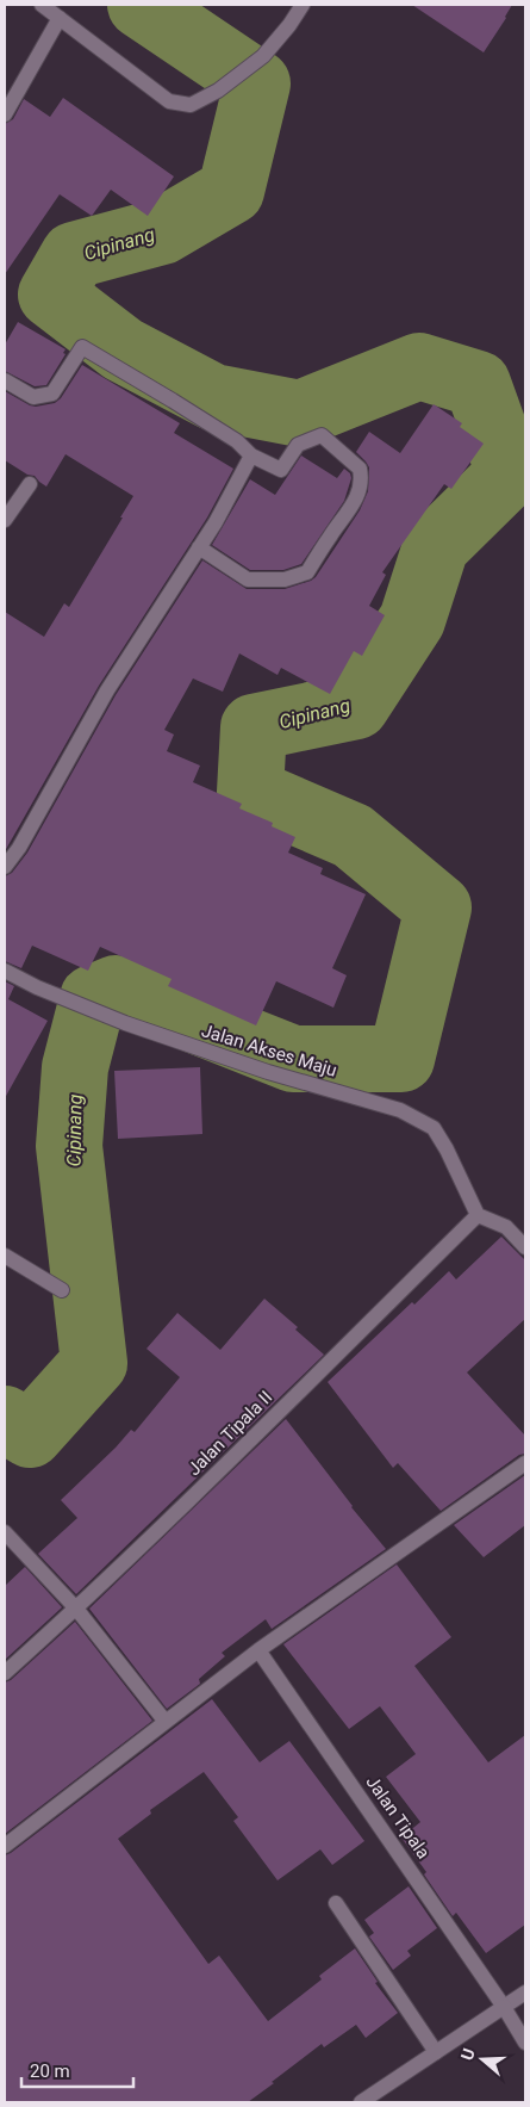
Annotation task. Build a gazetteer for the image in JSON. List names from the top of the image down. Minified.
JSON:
{"streets":{"street":["Jalan Akses Maju","Jalan Tipala II","Jalan Tipala"]},"crossings":[["Jalan Akses Maju","Jalan Tipala II"]],"water":["Cipinang"],"scale_bar":"20 m","north":"left"}
